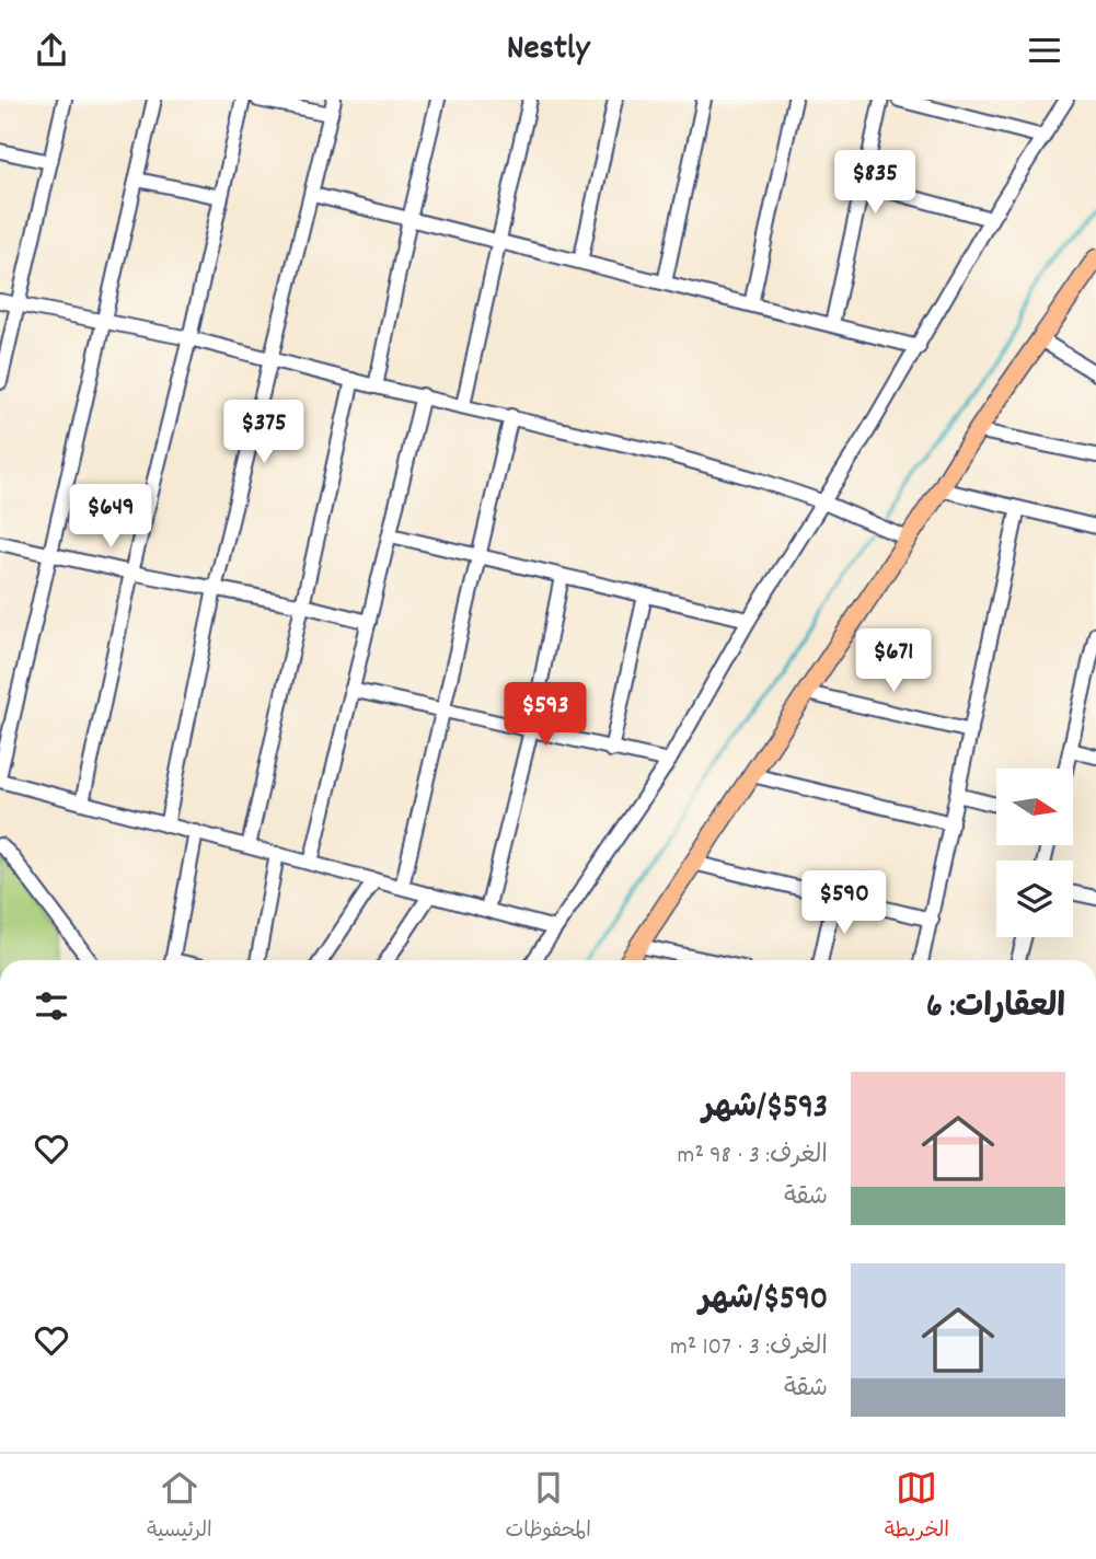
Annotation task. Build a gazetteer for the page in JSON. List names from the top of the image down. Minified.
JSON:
{"north":"right","page":{"header":"Nestly","price":["$835","$375","$649","$671","$593","$590"],"heading":"العقارات: 6","list":[{"name":"$593/شهر","note":"الغرف: 3 · 98 m² · شقة"},{"name":"$590/شهر","note":"الغرف: 3 · 107 m² · شقة"}],"tabs":["الخريطة","المحفوظات","الرئيسية"]}}
